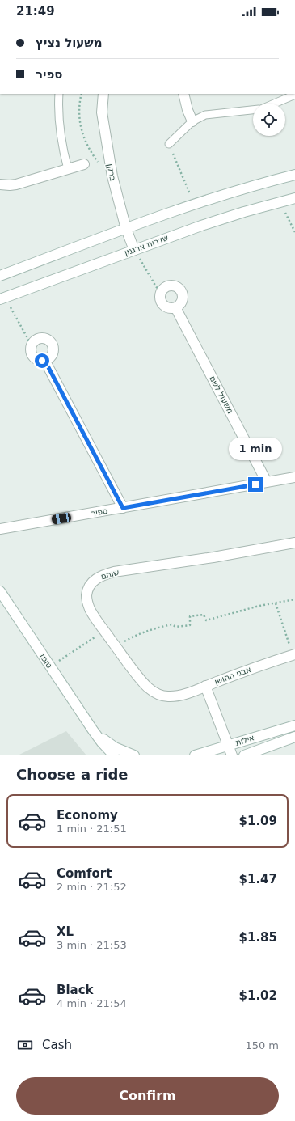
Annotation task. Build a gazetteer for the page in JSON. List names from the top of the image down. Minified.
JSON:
{"streets":{"street":["ברקן","שדרות ארגמן","משעול לשם","ספיר","שוהם","טופז","אבני החושן","אילות"]},"crossings":[["ברקן","שדרות ארגמן"],["משעול לשם","ספיר"],["שוהם","אבני החושן"],["אבני החושן","אילות"]],"page":{"status":"21:49","banner":["משעול נציץ","ספיר"],"bubble":"1 min","heading":"Choose a ride","list":[{"name":"Economy","note":"1 min · 21:51","value":"$1.09"},{"name":"Comfort","note":"2 min · 21:52","value":"$1.47"},{"name":"XL","note":"3 min · 21:53","value":"$1.85"},{"name":"Black","note":"4 min · 21:54","value":"$1.02"}],"pay":["Cash","150 m"],"buttons":"Confirm"}}
